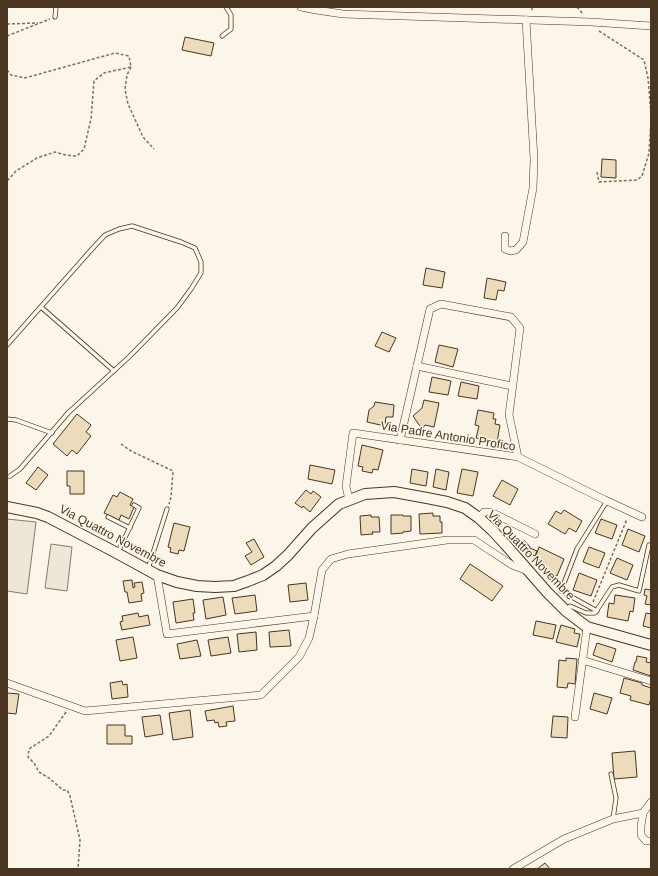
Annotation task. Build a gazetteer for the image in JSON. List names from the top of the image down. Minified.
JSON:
{"streets":{"main road":["Via Quattro Novembre"],"street":["Via Padre Antonio Profico"]},"crossings":[["Via Padre Antonio Profico","Via Quattro Novembre"]]}
